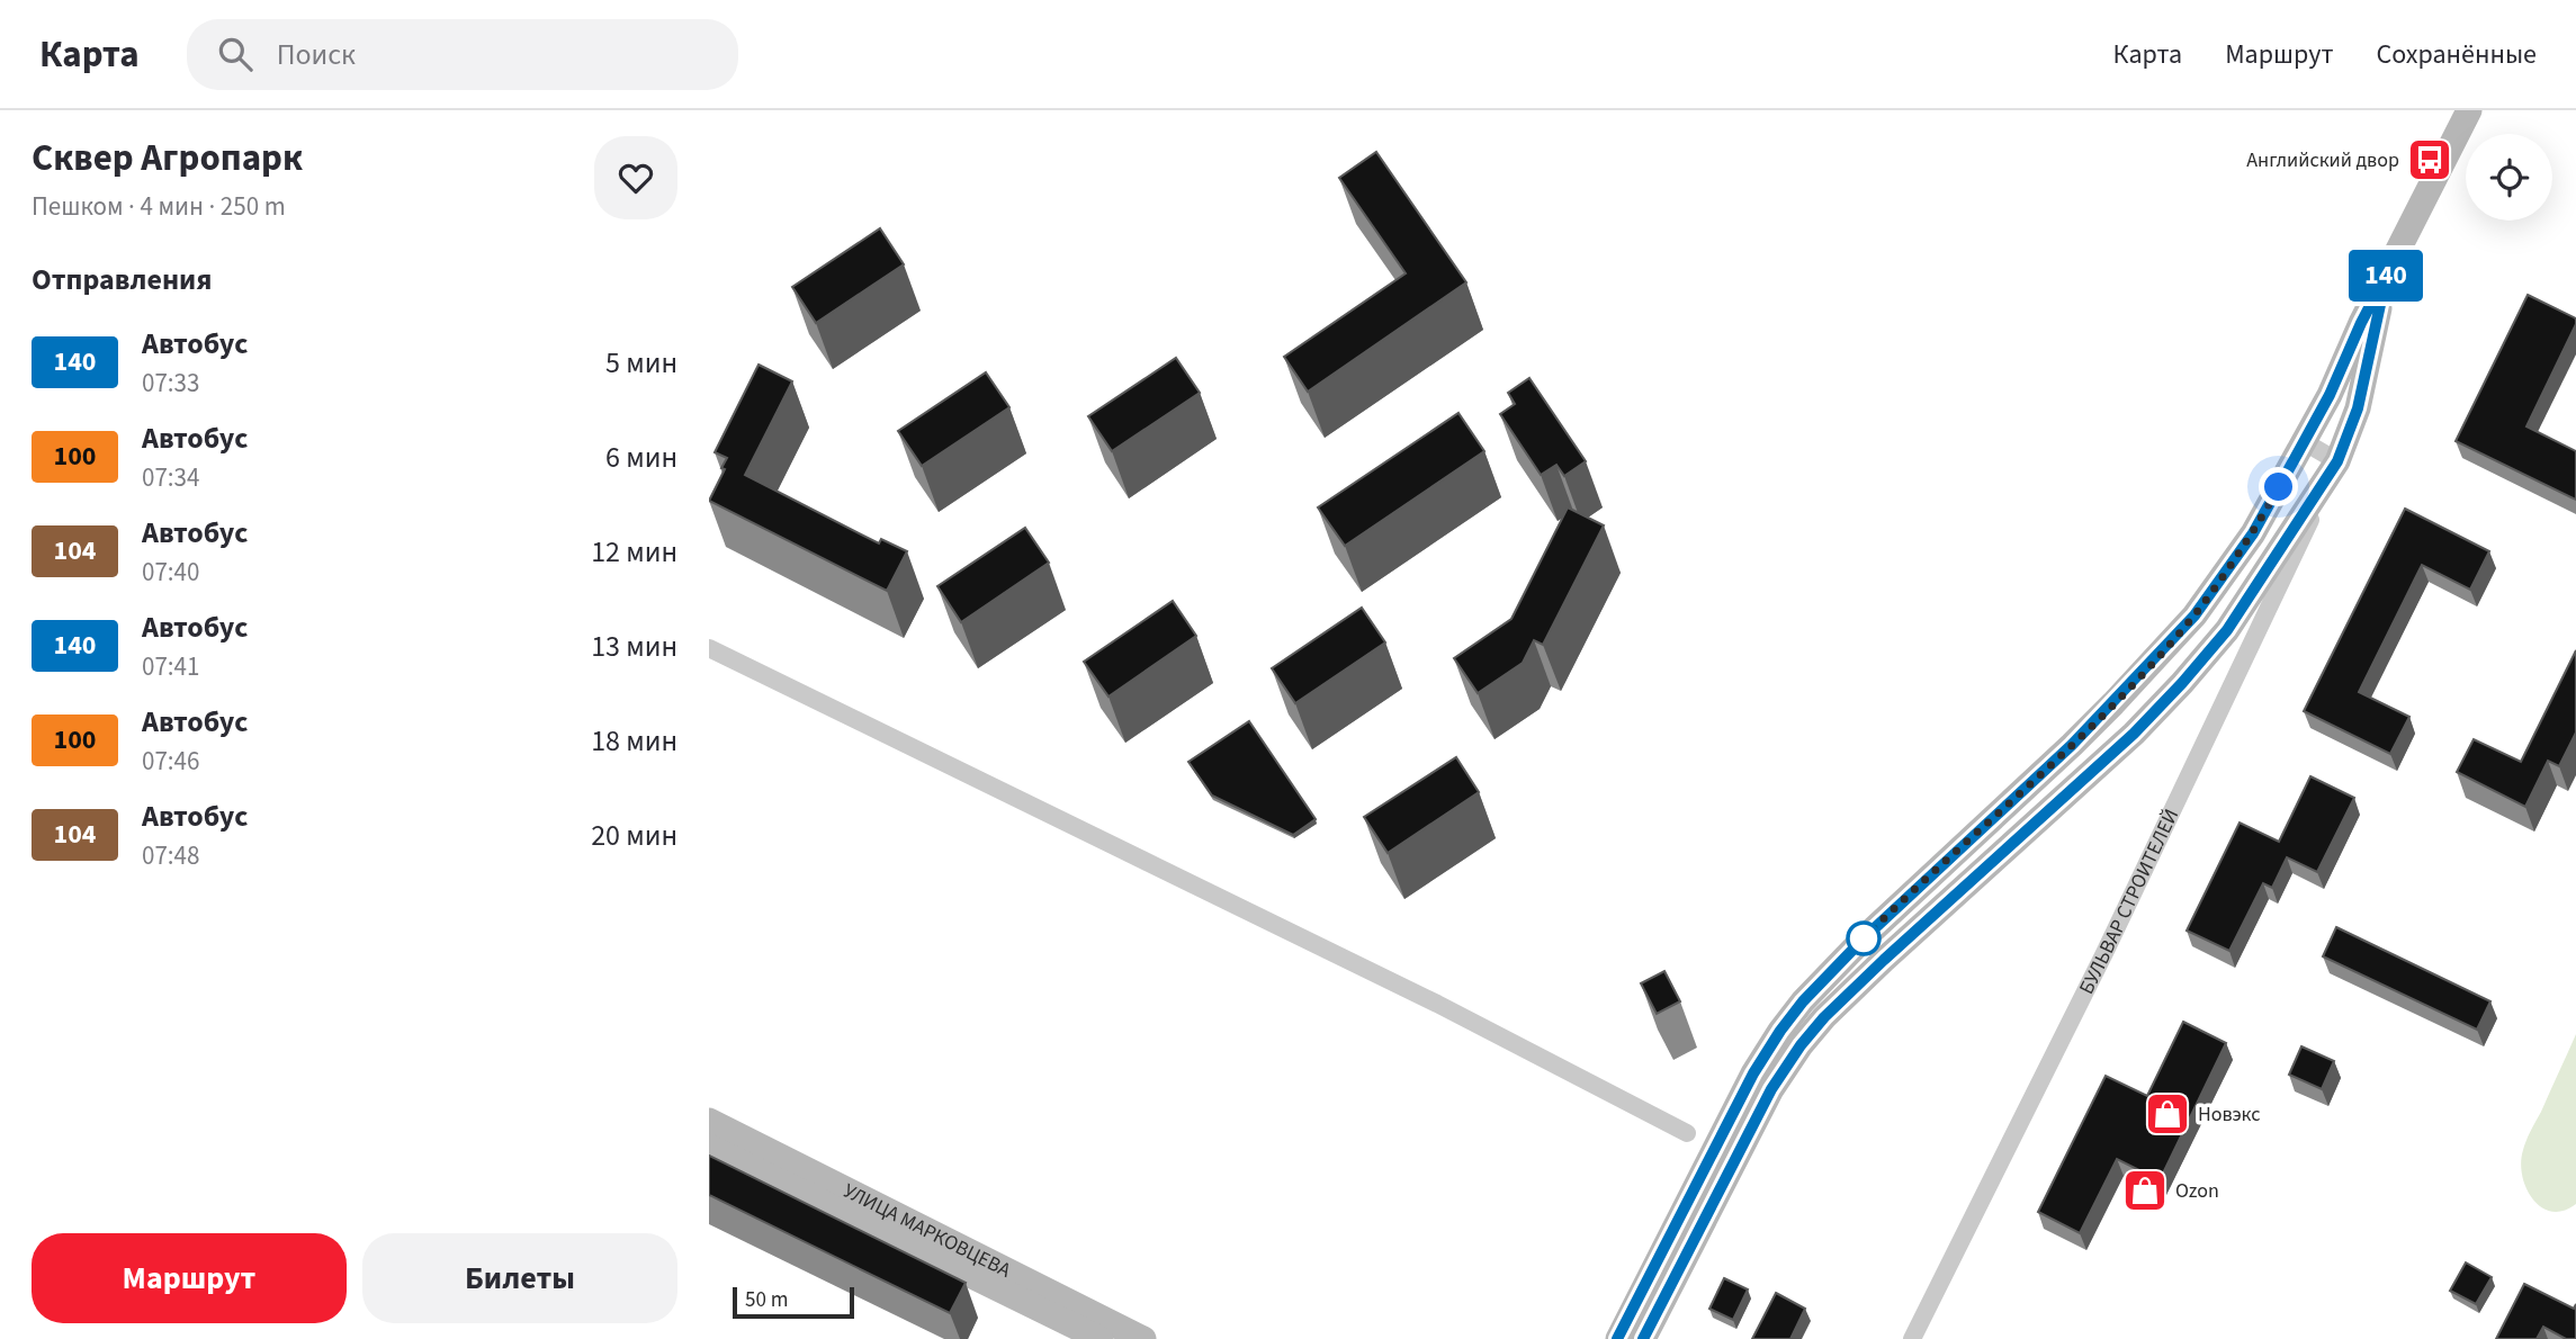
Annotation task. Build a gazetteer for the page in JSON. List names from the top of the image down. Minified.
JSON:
{"streets":{"main road":["БУЛЬВАР СТРОИТЕЛЕЙ","УЛИЦА МАРКОВЦЕВА"]},"places":{"bus stop":["Английский двор"],"shop":["Новэкс","Ozon"]},"lines":["bus line 140"],"scale_bar":"50 m","page":{"header":"Карта","search":"Поиск","nav":["Карта","Маршрут","Сохранённые"],"heading":[["Сквер Агропарк","Пешком · 4 мин · 250 m"],"Отправления"],"on_map":"140","list":[{"mark":"140","name":"Автобус","note":"07:33","value":"5 мин"},{"mark":"100","name":"Автобус","note":"07:34","value":"6 мин"},{"mark":"104","name":"Автобус","note":"07:40","value":"12 мин"},{"mark":"140","name":"Автобус","note":"07:41","value":"13 мин"},{"mark":"100","name":"Автобус","note":"07:46","value":"18 мин"},{"mark":"104","name":"Автобус","note":"07:48","value":"20 мин"}],"buttons":["Маршрут","Билеты"],"scale":"50 m"}}
